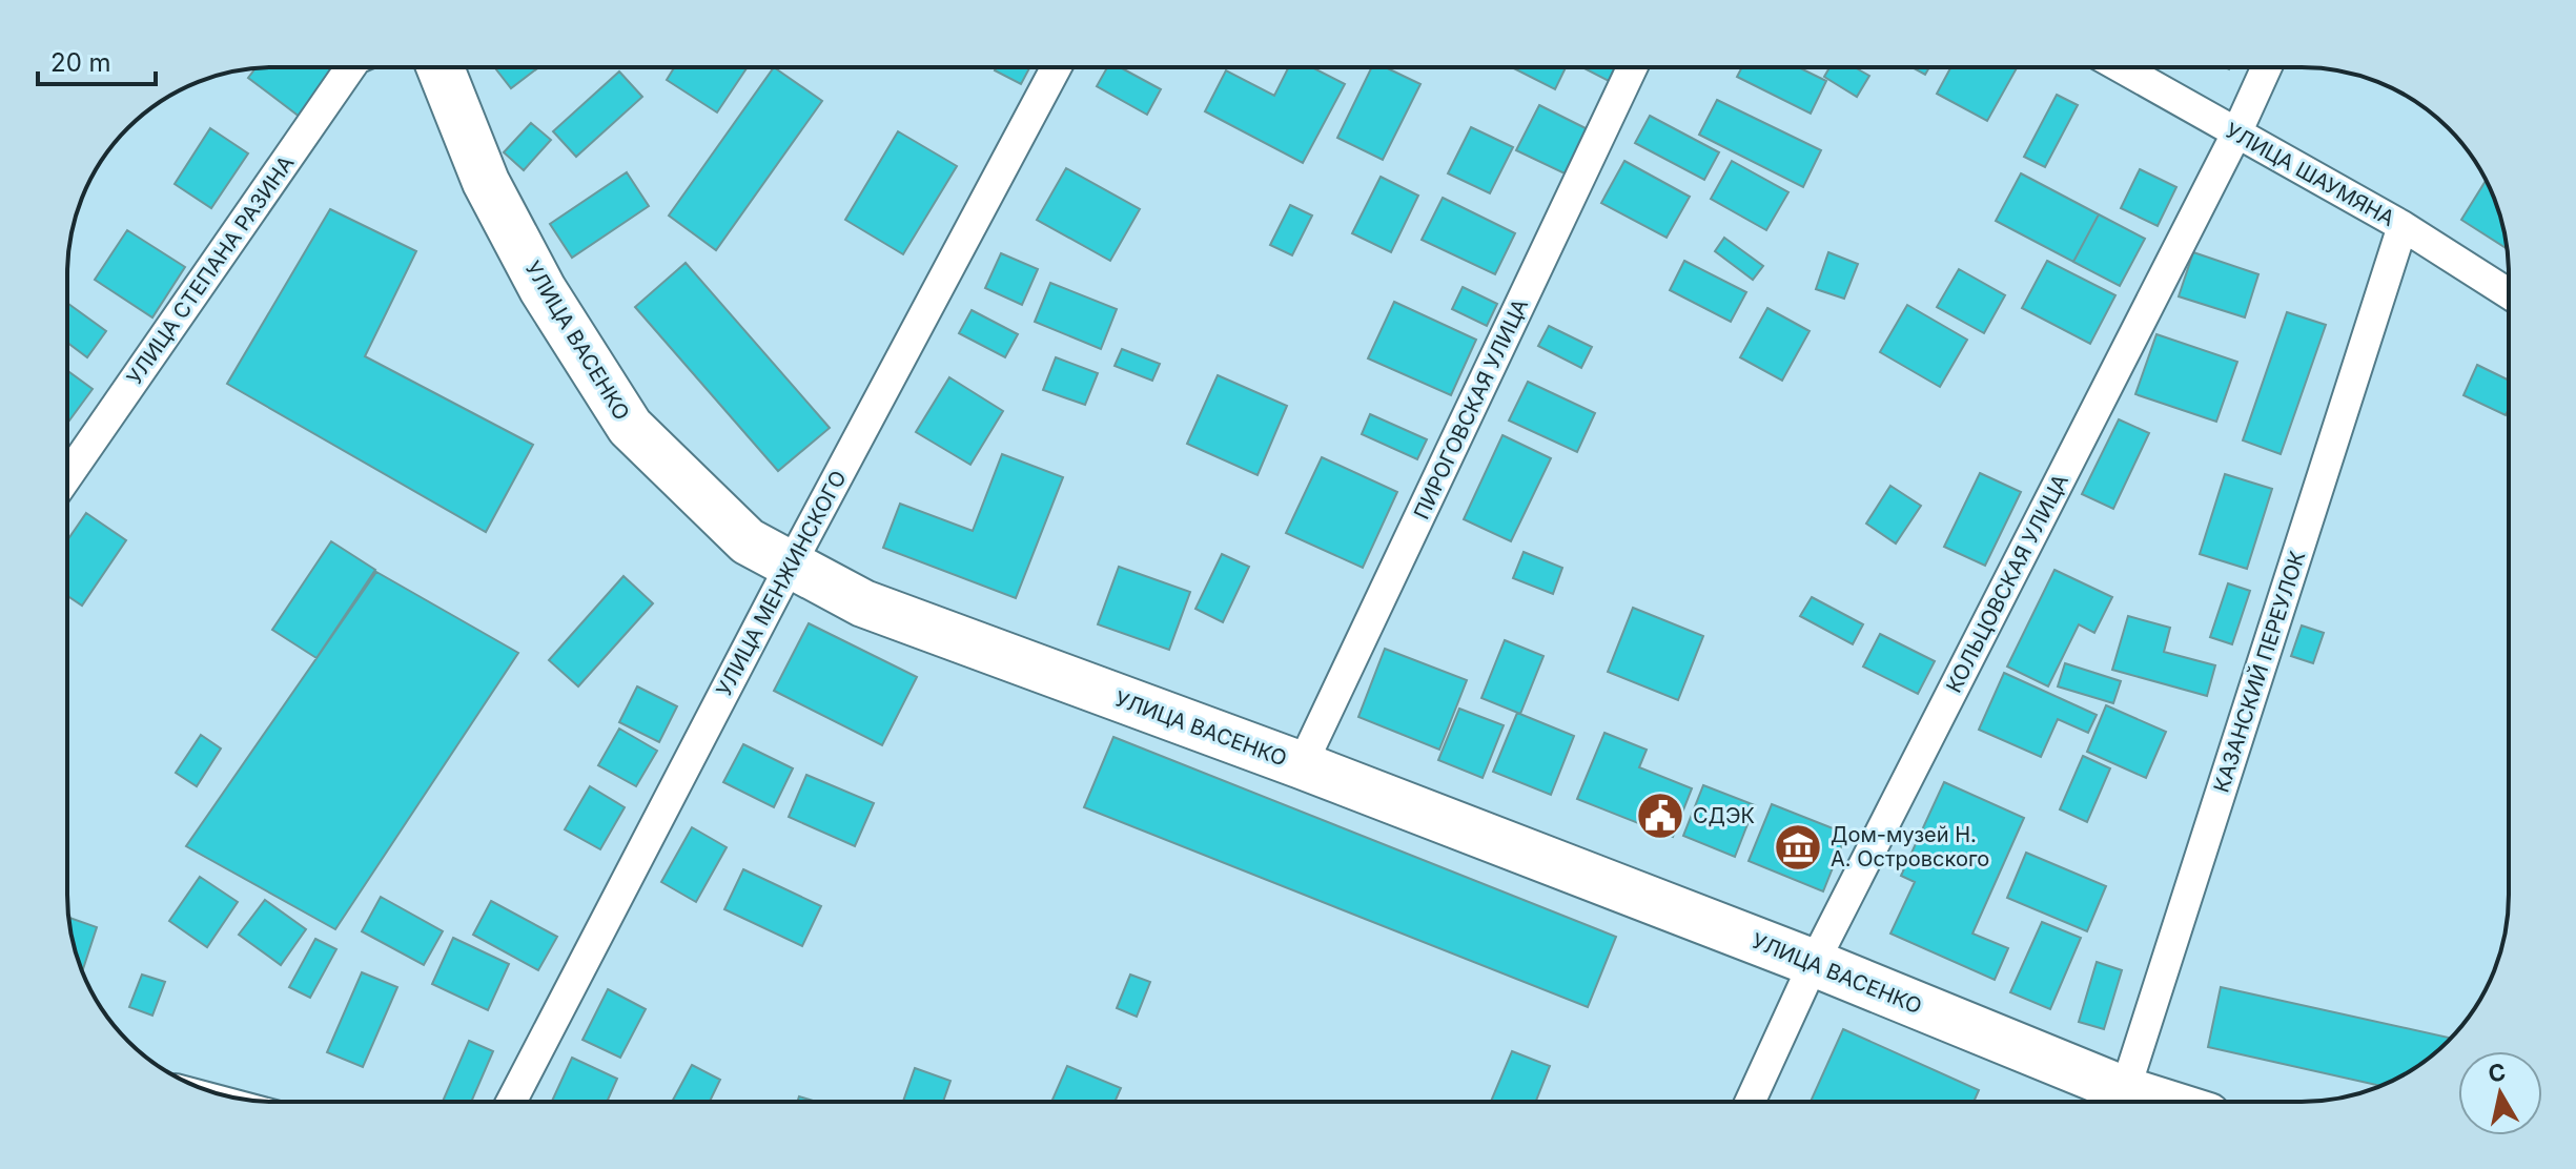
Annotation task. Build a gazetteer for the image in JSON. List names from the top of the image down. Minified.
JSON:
{"streets":{"main road":["УЛИЦА ВАСЕНКО"],"street":["УЛИЦА ШАУМЯНА","УЛИЦА СТЕПАНА РАЗИНА","ПИРОГОВСКАЯ УЛИЦА","УЛИЦА МЕНЖИНСКОГО","КОЛЬЦОВСКАЯ УЛИЦА","КАЗАНСКИЙ ПЕРЕУЛОК"]},"crossings":[["УЛИЦА ШАУМЯНА","КОЛЬЦОВСКАЯ УЛИЦА"],["УЛИЦА ШАУМЯНА","КАЗАНСКИЙ ПЕРЕУЛОК"],["УЛИЦА ВАСЕНКО","ПИРОГОВСКАЯ УЛИЦА"],["УЛИЦА ВАСЕНКО","УЛИЦА МЕНЖИНСКОГО"],["УЛИЦА ВАСЕНКО","КОЛЬЦОВСКАЯ УЛИЦА"]],"places":{"public building":["СДЭК"],"museum":["Дом-музей Н. А. Островского"]},"scale_bar":"20 m","north":"top"}
